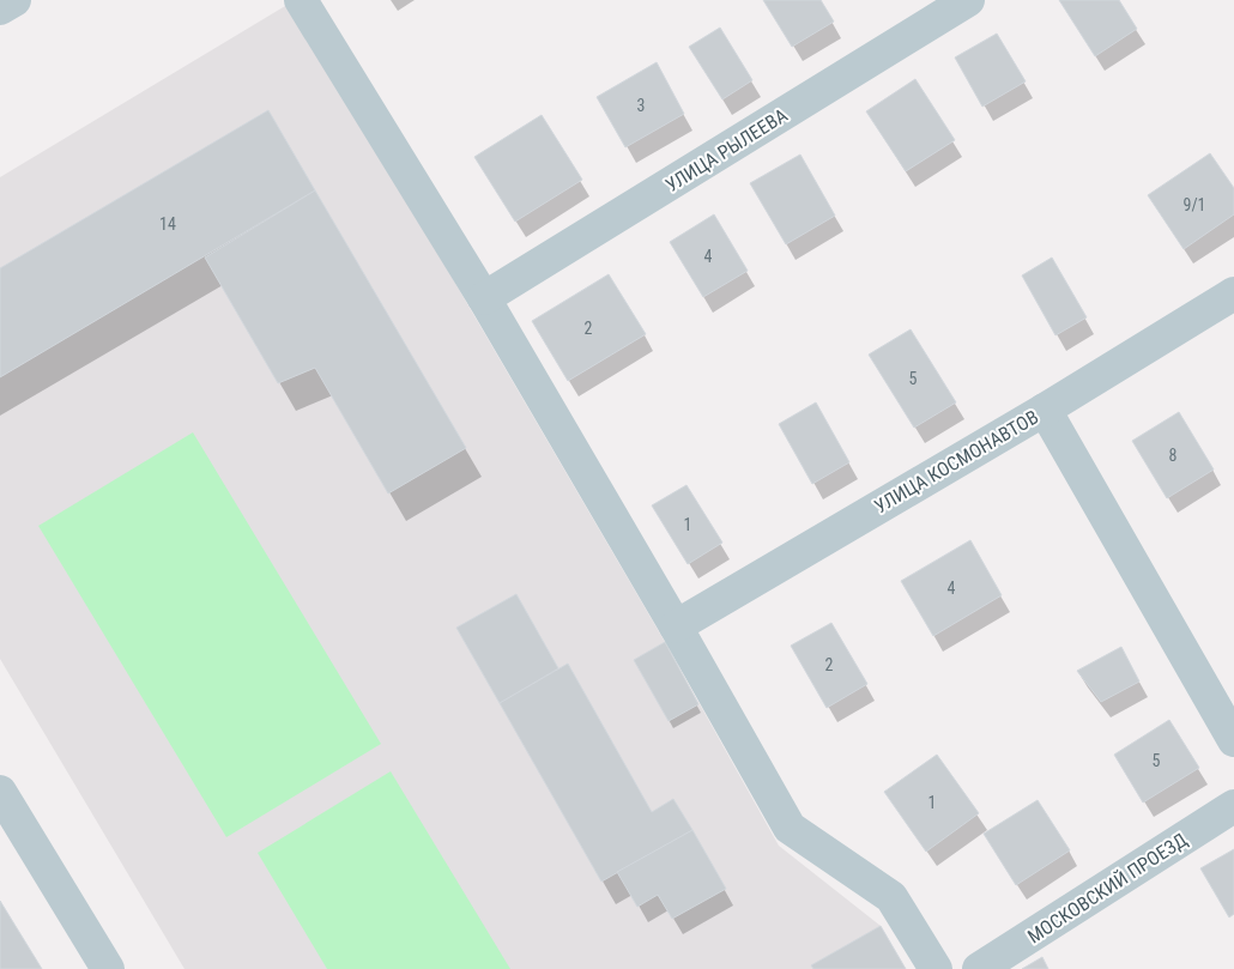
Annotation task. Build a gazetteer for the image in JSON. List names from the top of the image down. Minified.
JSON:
{"streets":{"street":["УЛИЦА РЫЛЕЕВА","УЛИЦА КОСМОНАВТОВ","МОСКОВСКИЙ ПРОЕЗД"]},"house_numbers":["3","9/1","14","4","2","5","8","1","4","2","5","1"]}
